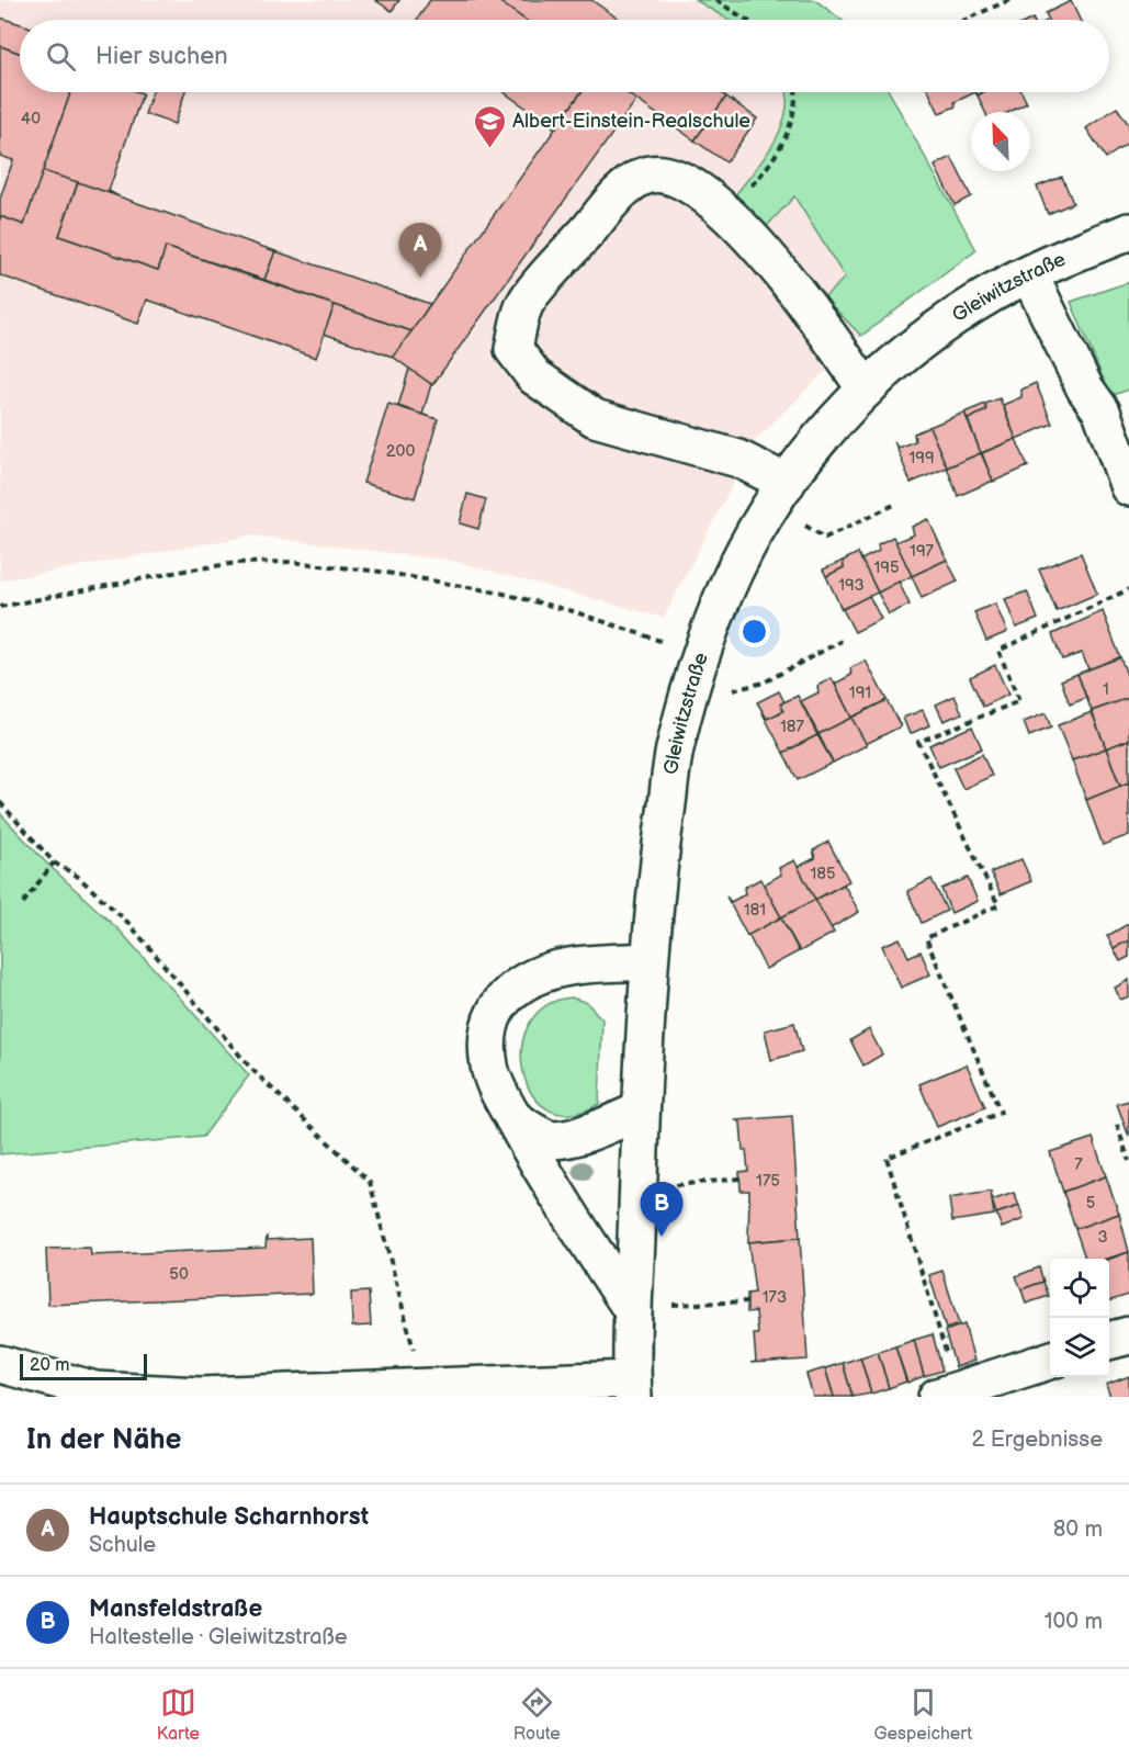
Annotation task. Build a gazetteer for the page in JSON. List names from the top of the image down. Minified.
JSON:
{"streets":{"street":["Gleiwitzstraße"]},"places":{"school or university":["Albert-Einstein-Realschule"]},"house_numbers":["40","200","199","197","195","193","1","191","187","185","181","7","175","5","3","50","173"],"scale_bar":"20 m","north":"top left","page":{"search":"Hier suchen","pins":["A","B"],"scale":"20 m","heading":["In der Nähe","2 Ergebnisse"],"list":[{"mark":"A","name":"Hauptschule Scharnhorst","note":"Schule","value":"80 m"},{"mark":"B","name":"Mansfeldstraße","note":"Haltestelle · Gleiwitzstraße","value":"100 m"}],"nav":["Karte","Route","Gespeichert"]}}
